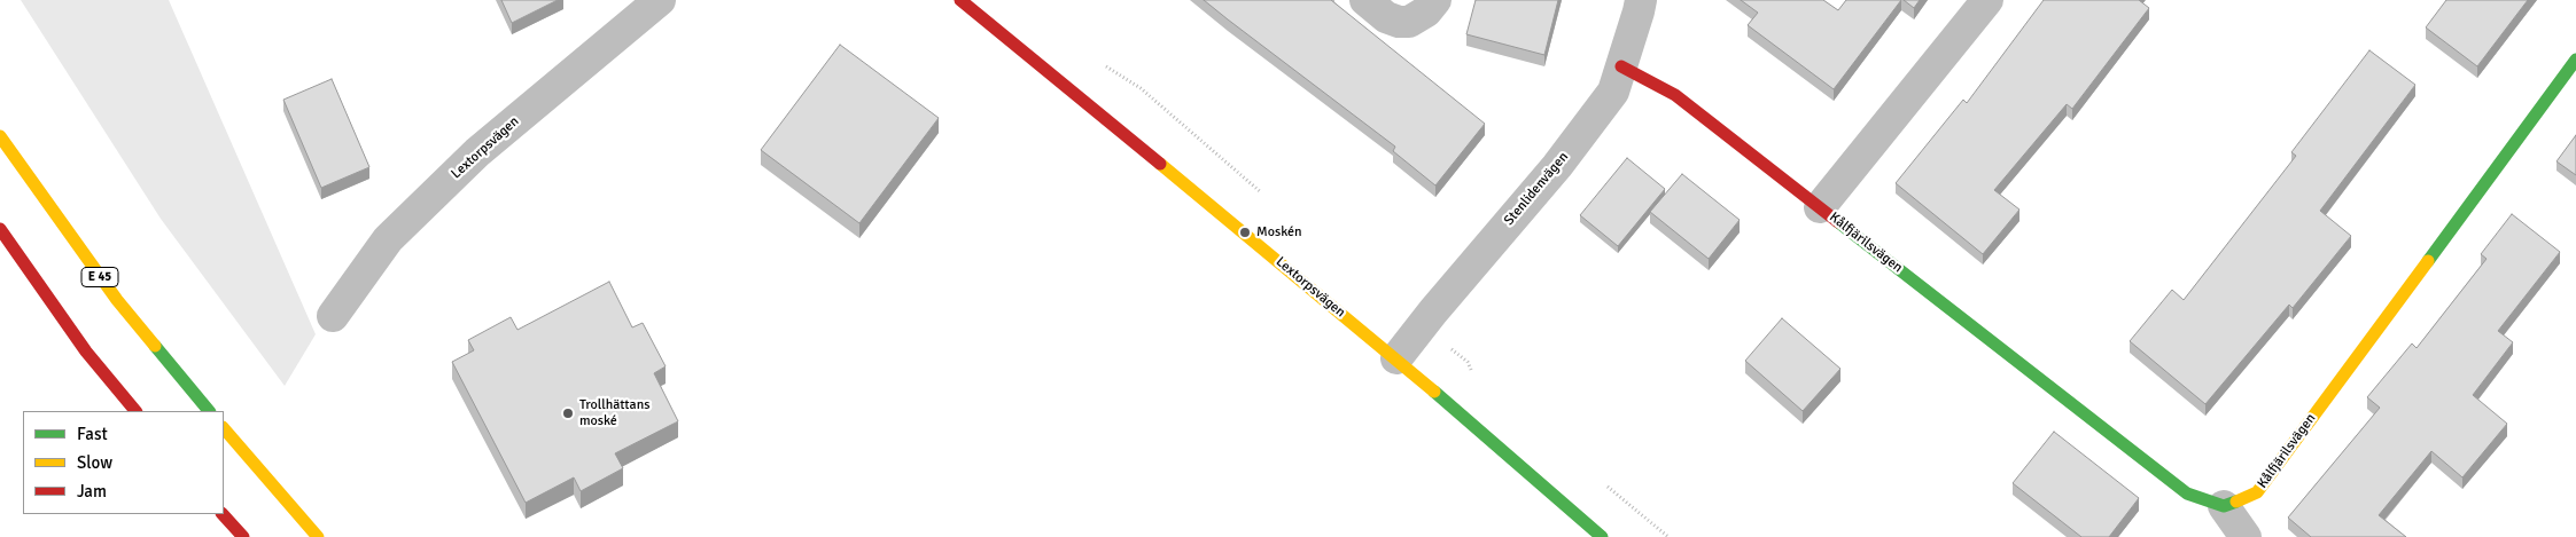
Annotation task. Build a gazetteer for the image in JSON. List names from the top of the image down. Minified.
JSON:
{"streets":{"main road":["Lextorpsvägen","Kålfjärilsvägen","E 45"],"street":["Stenlidenvägen"]},"crossings":[["Lextorpsvägen","Stenlidenvägen"],["Stenlidenvägen","Kålfjärilsvägen"]],"places":["Moskén","Trollhättans moské"],"legend":["Fast","Slow","Jam"]}
